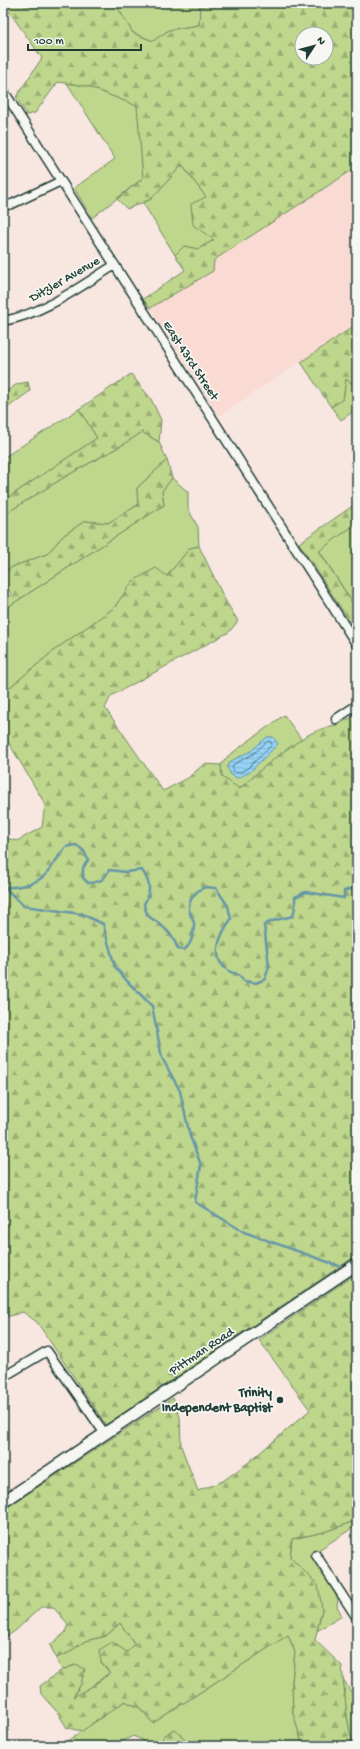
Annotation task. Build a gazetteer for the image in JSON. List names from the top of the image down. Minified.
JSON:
{"streets":{"street":["Ditzler Avenue","East 43rd Street","Pittman Road"]},"crossings":[["Ditzler Avenue","East 43rd Street"]],"places":["Trinity Independent Baptist"],"scale_bar":"100 m","north":"top right"}
